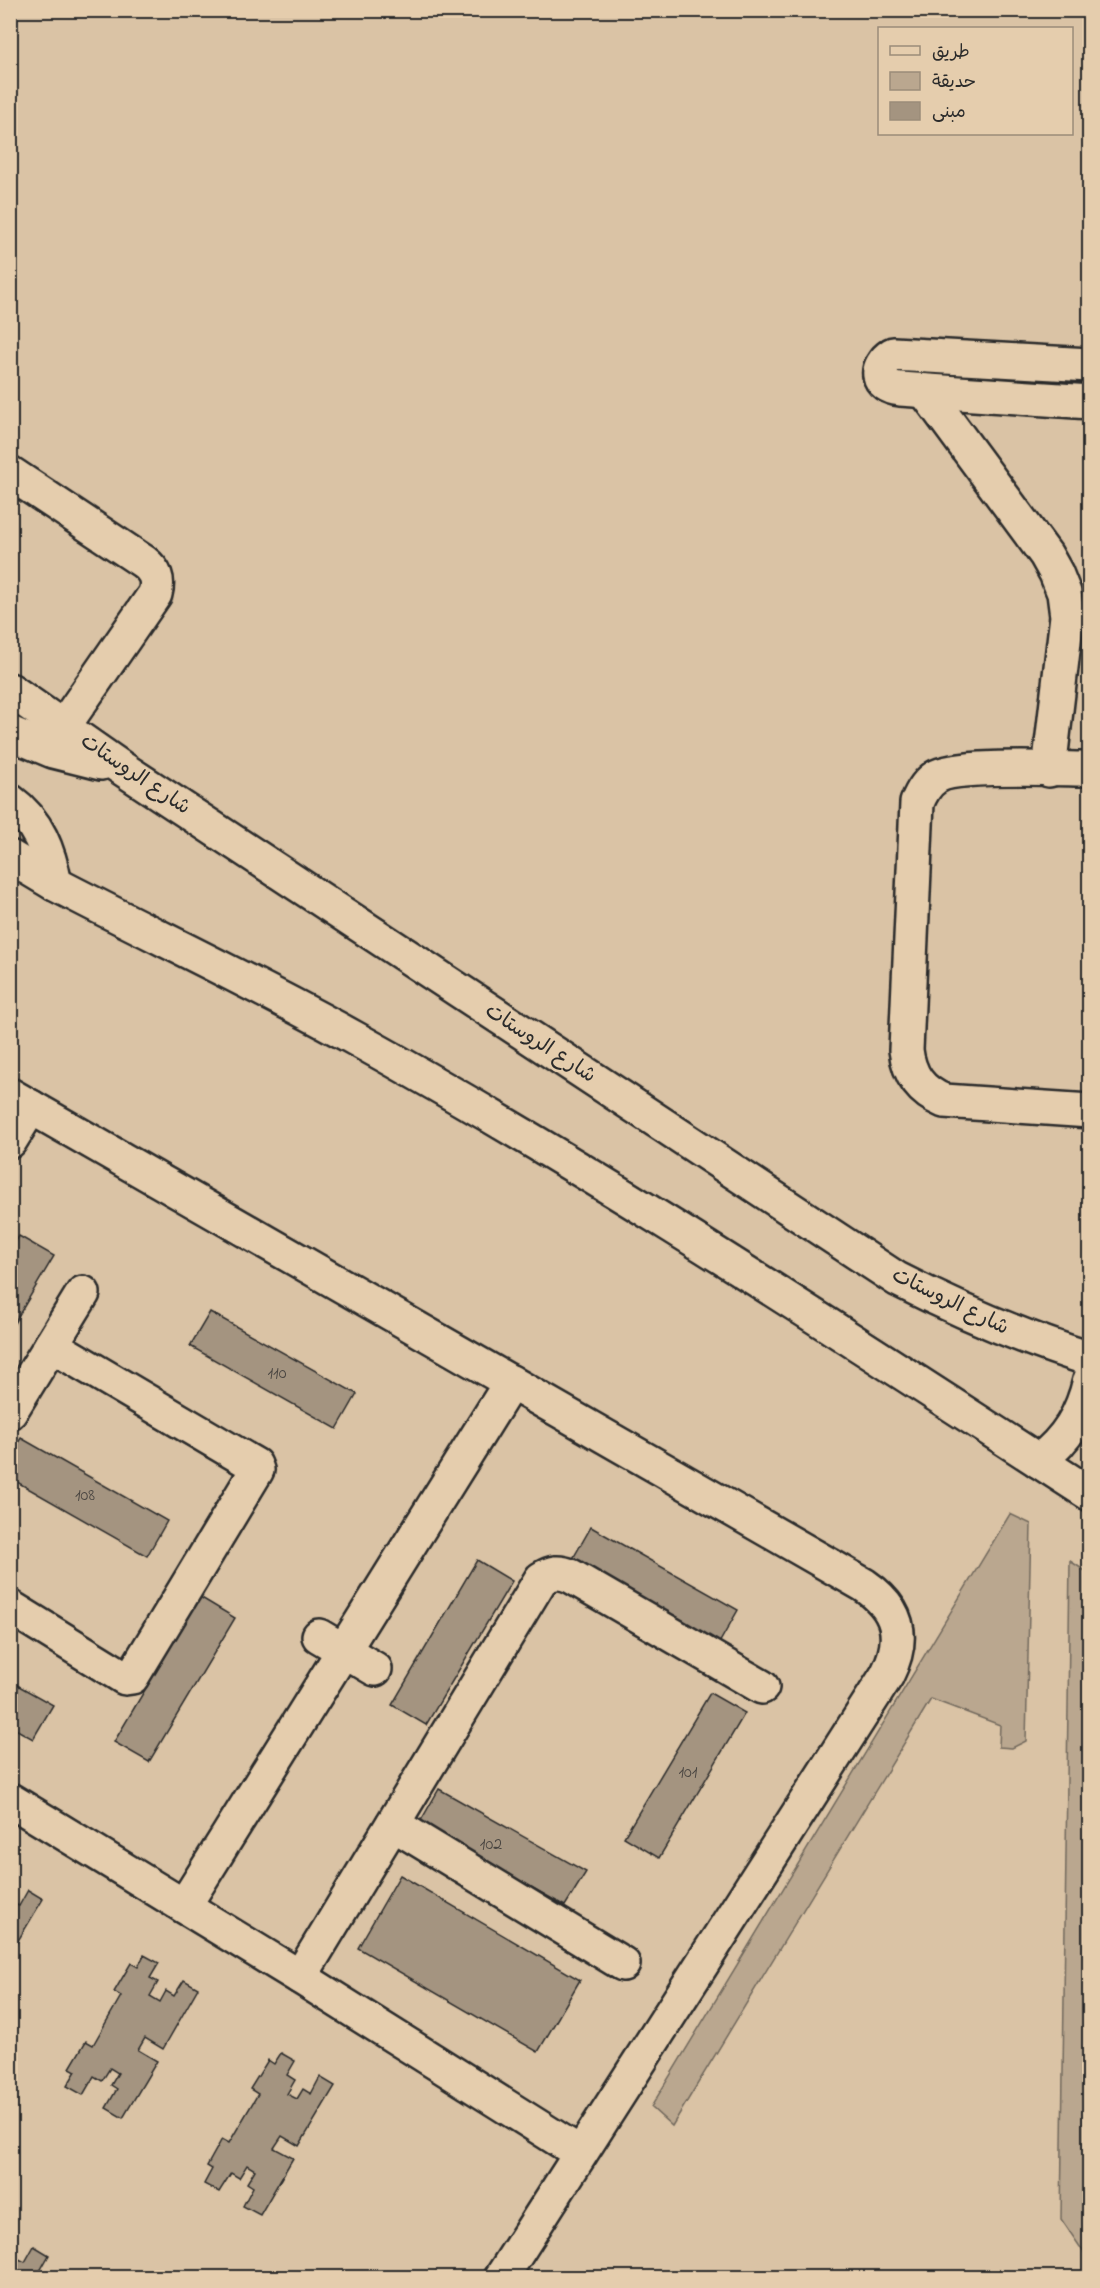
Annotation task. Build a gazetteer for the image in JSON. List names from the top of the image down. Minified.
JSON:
{"streets":{"street":["شارع الروستات"]},"house_numbers":["110","108","101","102"],"legend":["طريق","حديقة","مبنى"]}
